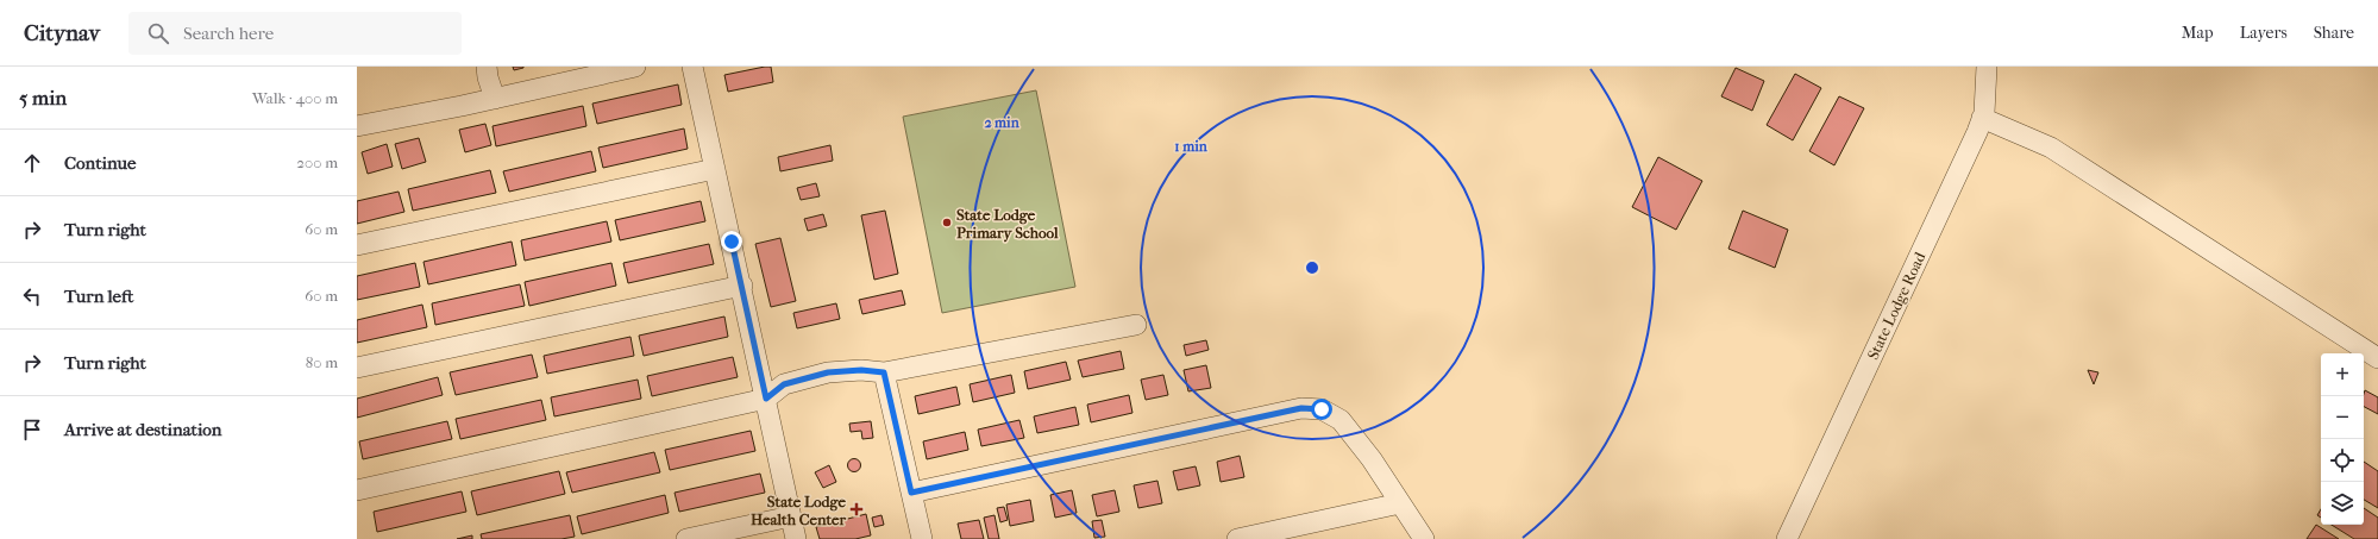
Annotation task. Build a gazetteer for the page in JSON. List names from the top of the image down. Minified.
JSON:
{"streets":{"street":["State Lodge Road"]},"places":{"other":["State Lodge Primary School"],"health":["State Lodge Health Center"]},"page":{"header":"Citynav","search":"Search here","nav":["Map","Layers","Share"],"heading":["5 min","Walk · 400 m"],"list":[["Continue","200 m"],["Turn right","60 m"],["Turn left","60 m"],["Turn right","80 m"],"Arrive at destination"],"map_buttons":["+","−"]},"rings":["2 min","1 min"]}
